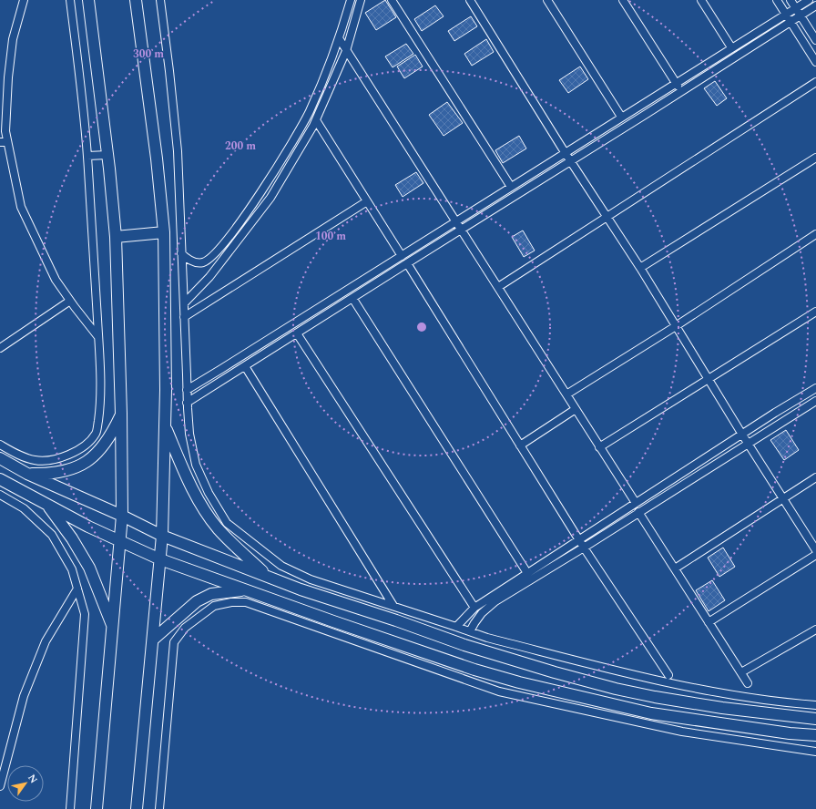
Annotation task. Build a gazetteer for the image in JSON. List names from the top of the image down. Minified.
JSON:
{"north":"top right","rings":["300 m","200 m","100 m"]}
